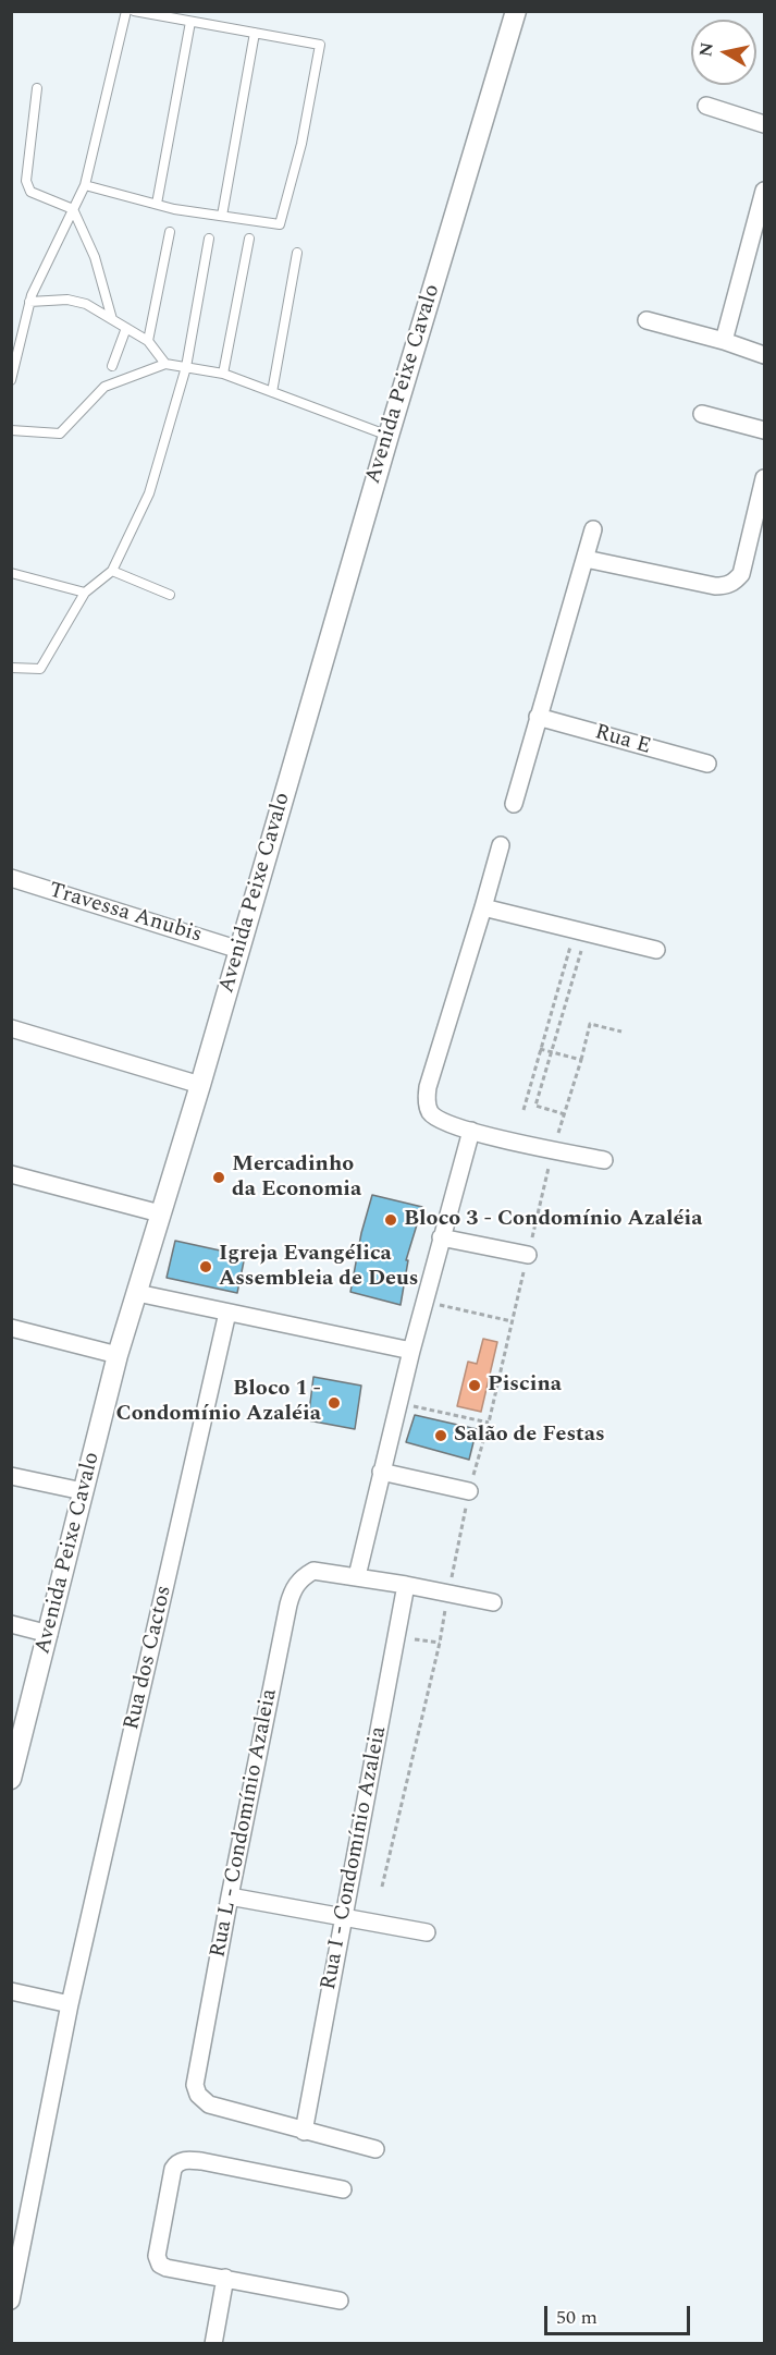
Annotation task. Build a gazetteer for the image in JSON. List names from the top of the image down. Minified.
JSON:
{"streets":{"street":["Avenida Peixe Cavalo","Rua E","Travessa Anubis","Rua dos Cactos","Rua L - Condomínio Azaleia","Rua I - Condomínio Azaleia"]},"crossings":[["Avenida Peixe Cavalo","Travessa Anubis"],["Rua L - Condomínio Azaleia","Rua I - Condomínio Azaleia"]],"places":["Mercadinho da Economia","Bloco 3 - Condomínio Azaléia","Igreja Evangélica Assembleia de Deus","Piscina","Bloco 1 - Condomínio Azaléia","Salão de Festas"],"scale_bar":"50 m","north":"left"}
